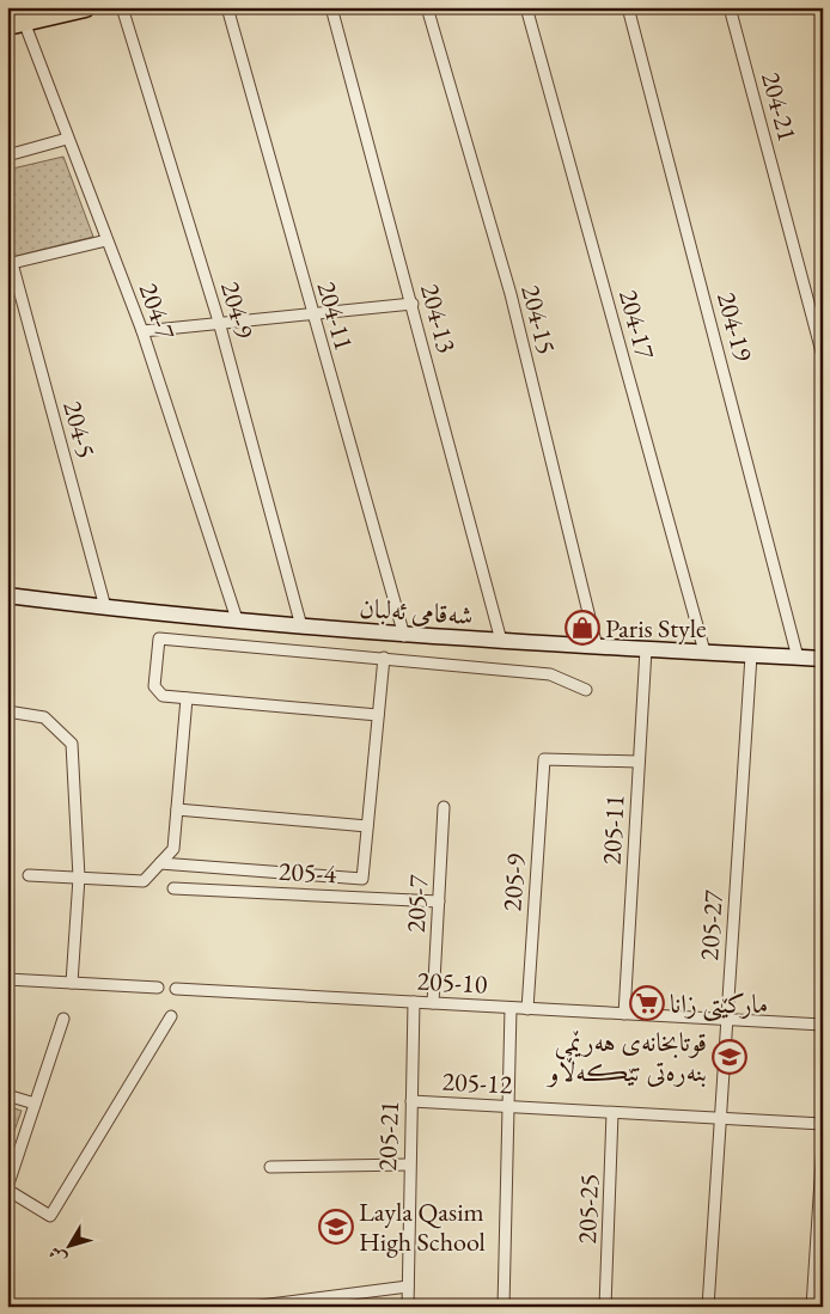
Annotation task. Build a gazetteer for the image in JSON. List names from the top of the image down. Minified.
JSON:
{"streets":{"street":["204-21","204-9","204-7","204-11","204-13","204-15","204-17","204-19","204-5","شەقامی ئەلبان","205-11","205-4","205-9","205-7","205-27","205-10","205-12","205-21","205-25"]},"crossings":[["204-9","شەقامی ئەلبان"],["204-7","شەقامی ئەلبان"],["204-11","شەقامی ئەلبان"],["204-13","شەقامی ئەلبان"],["204-15","شەقامی ئەلبان"],["204-17","شەقامی ئەلبان"],["204-19","شەقامی ئەلبان"],["204-5","شەقامی ئەلبان"],["شەقامی ئەلبان","205-11"],["شەقامی ئەلبان","205-27"],["205-11","205-9"],["205-11","205-10"],["205-4","205-7"],["205-9","205-10"],["205-7","205-10"],["205-27","205-10"],["205-27","205-12"],["205-10","205-21"],["205-12","205-21"],["205-12","205-25"]],"places":{"shop":["Paris Style"],"supermarket":["مارکێتی زانا"],"school or university":["قوتابخانەی هەرێمی بنەرەتی تێڪەڵاو","Layla Qasim High School"]},"north":"bottom left"}
